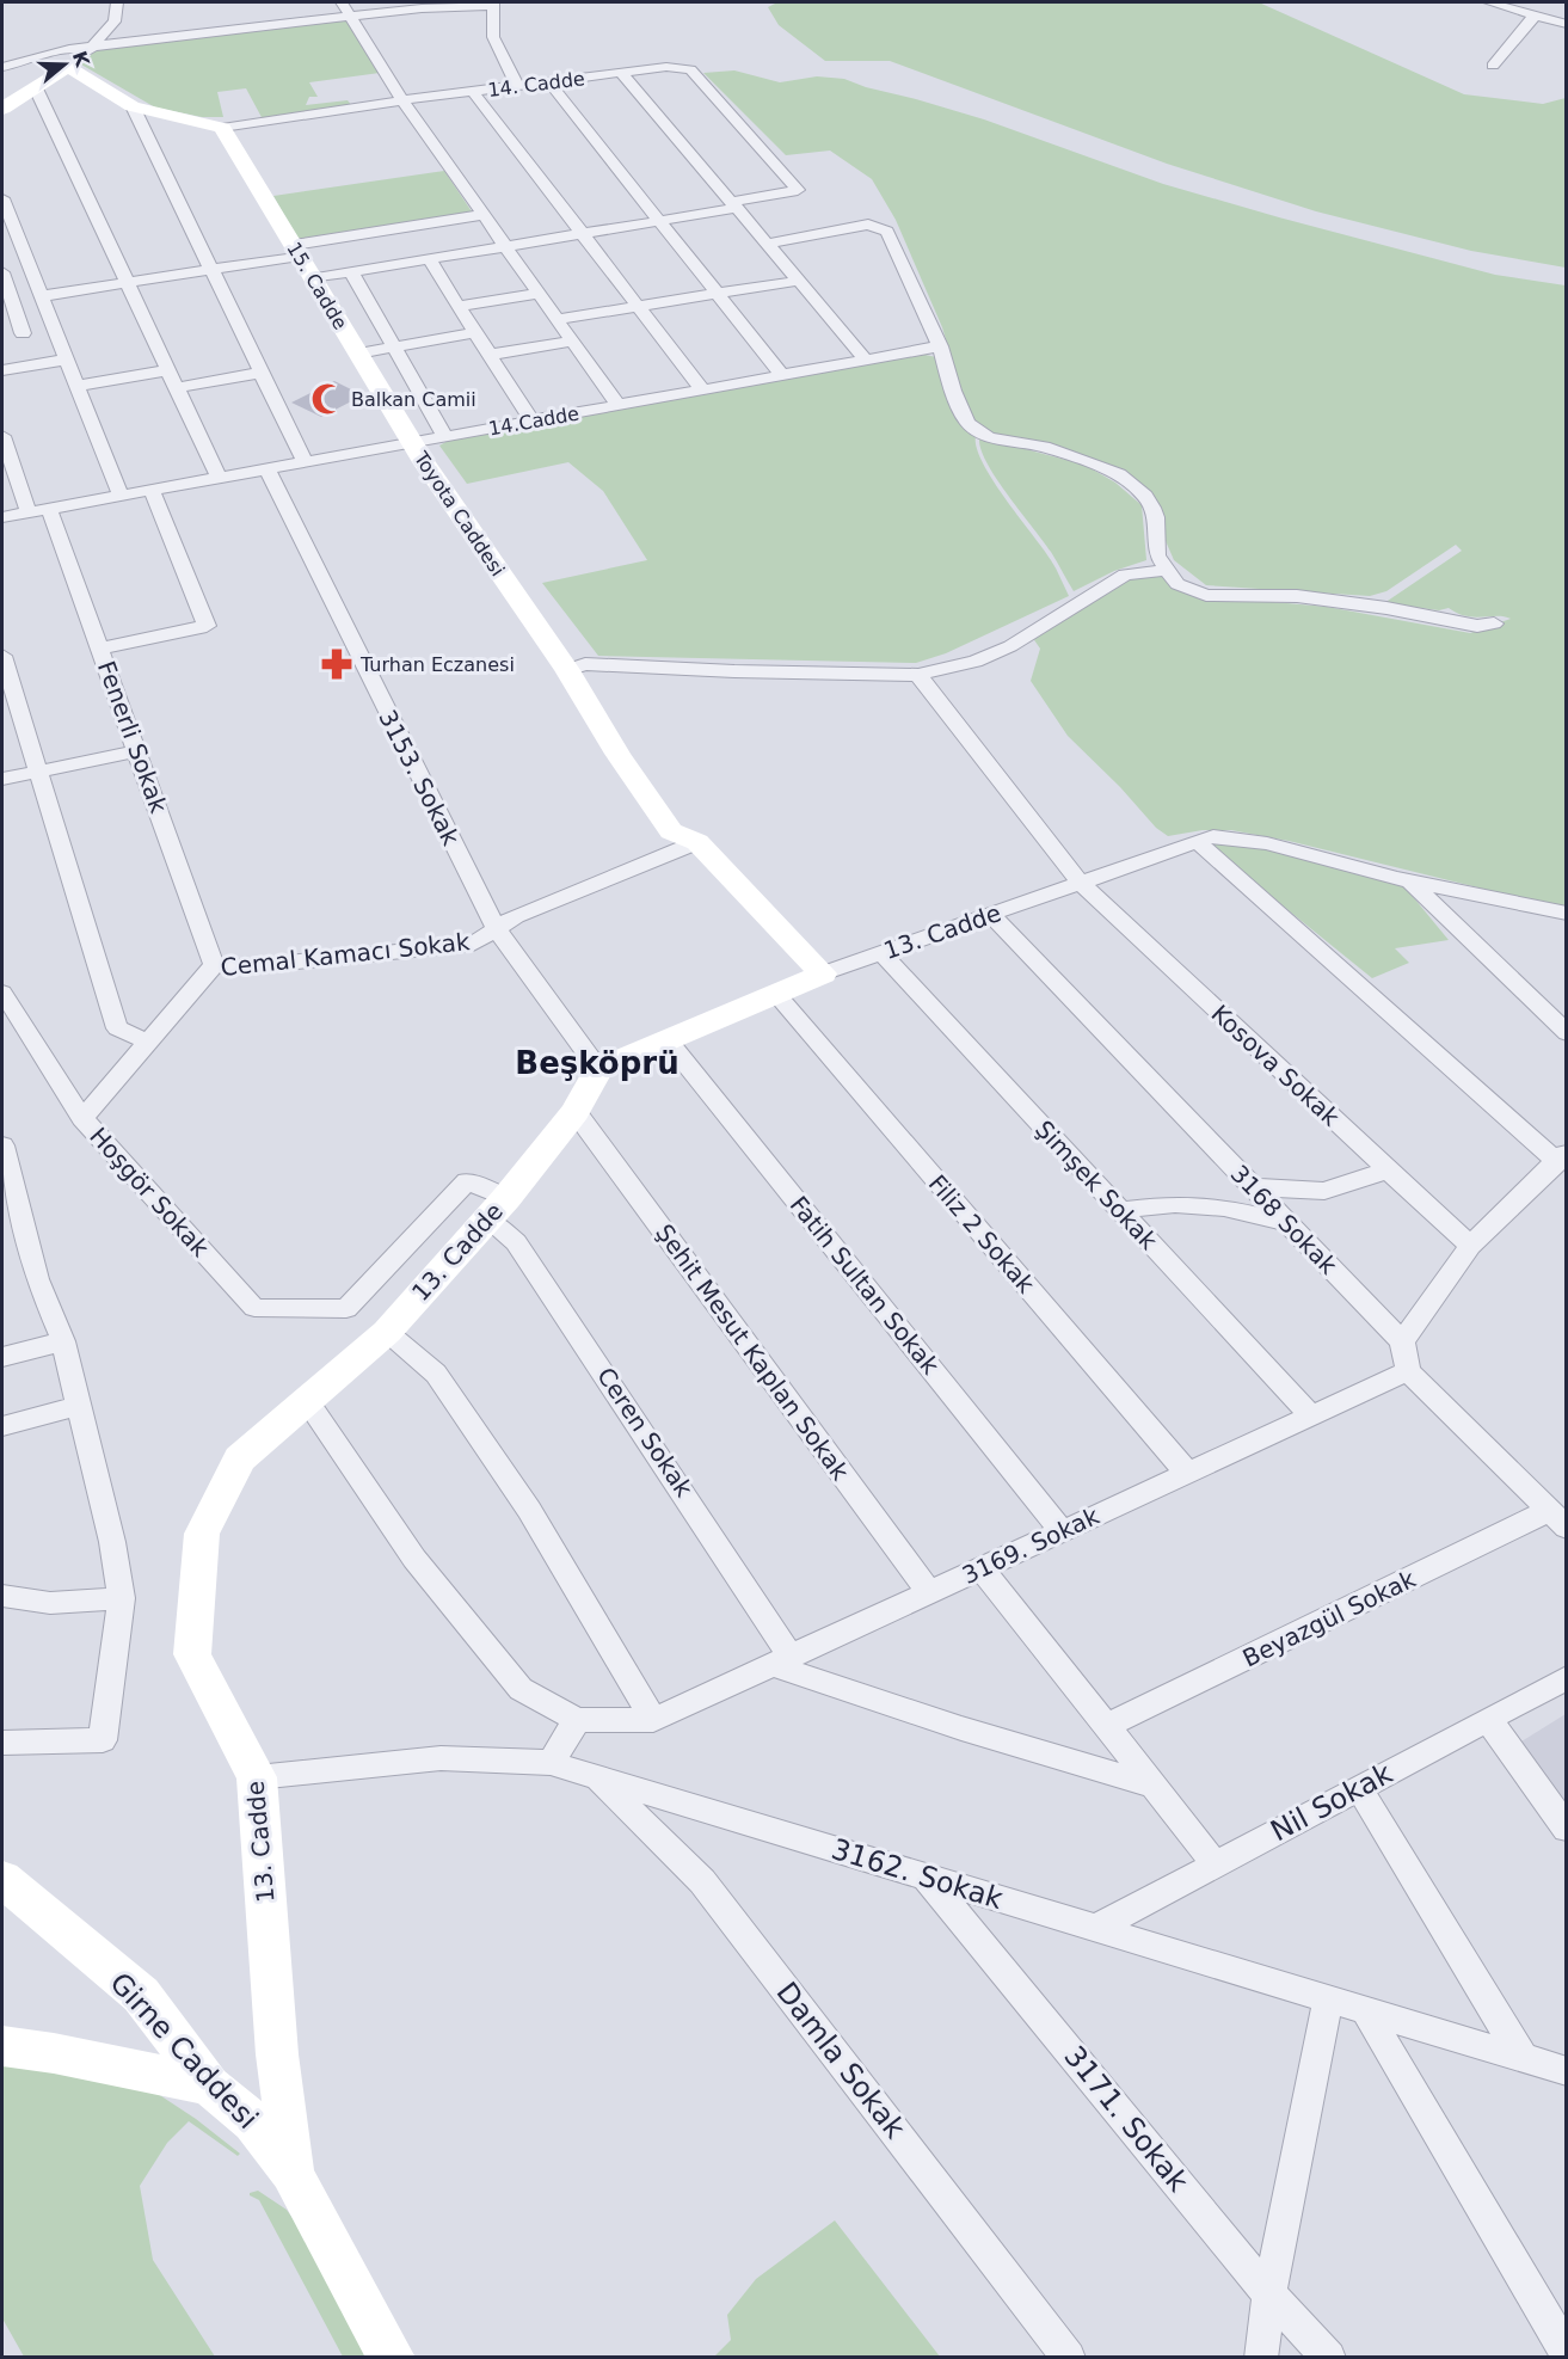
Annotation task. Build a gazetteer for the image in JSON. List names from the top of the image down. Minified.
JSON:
{"streets":{"street":["14. Cadde","15. Cadde","14.Cadde","Toyota Caddesi","Fenerli Sokak","3153. Sokak","13. Cadde","Cemal Kamacı Sokak","Kosova Sokak","Şimşek Sokak","Hoşgör Sokak","3168 Sokak","Filiz 2 Sokak","Fatih Sultan Sokak","Şehit Mesut Kaplan Sokak","Ceren Sokak","3169. Sokak","Beyazgül Sokak","Nil Sokak","3162. Sokak","Girne Caddesi","Damla Sokak","3171. Sokak"]},"crossings":[["14. Cadde","15. Cadde"],["15. Cadde","14.Cadde"],["15. Cadde","Toyota Caddesi"],["14.Cadde","Toyota Caddesi"],["14.Cadde","Fenerli Sokak"],["14.Cadde","3153. Sokak"],["Toyota Caddesi","13. Cadde"],["Toyota Caddesi","Cemal Kamacı Sokak"],["Fenerli Sokak","Cemal Kamacı Sokak"],["3153. Sokak","13. Cadde"],["3153. Sokak","Cemal Kamacı Sokak"],["13. Cadde","Kosova Sokak"],["13. Cadde","Şimşek Sokak"],["13. Cadde","3168 Sokak"],["13. Cadde","Filiz 2 Sokak"],["13. Cadde","Fatih Sultan Sokak"],["13. Cadde","Şehit Mesut Kaplan Sokak"],["13. Cadde","Ceren Sokak"],["13. Cadde","3162. Sokak"],["13. Cadde","Girne Caddesi"],["Cemal Kamacı Sokak","Hoşgör Sokak"],["Şimşek Sokak","3169. Sokak"],["Hoşgör Sokak","Ceren Sokak"],["Filiz 2 Sokak","3169. Sokak"],["Fatih Sultan Sokak","3169. Sokak"],["Şehit Mesut Kaplan Sokak","3169. Sokak"],["Ceren Sokak","3169. Sokak"],["Nil Sokak","3162. Sokak"],["3162. Sokak","Damla Sokak"],["3162. Sokak","3171. Sokak"]],"districts":["Beşköprü"],"places":{"mosque":["Balkan Camii"],"pharmacy":["Turhan Eczanesi"]},"north":"right"}
